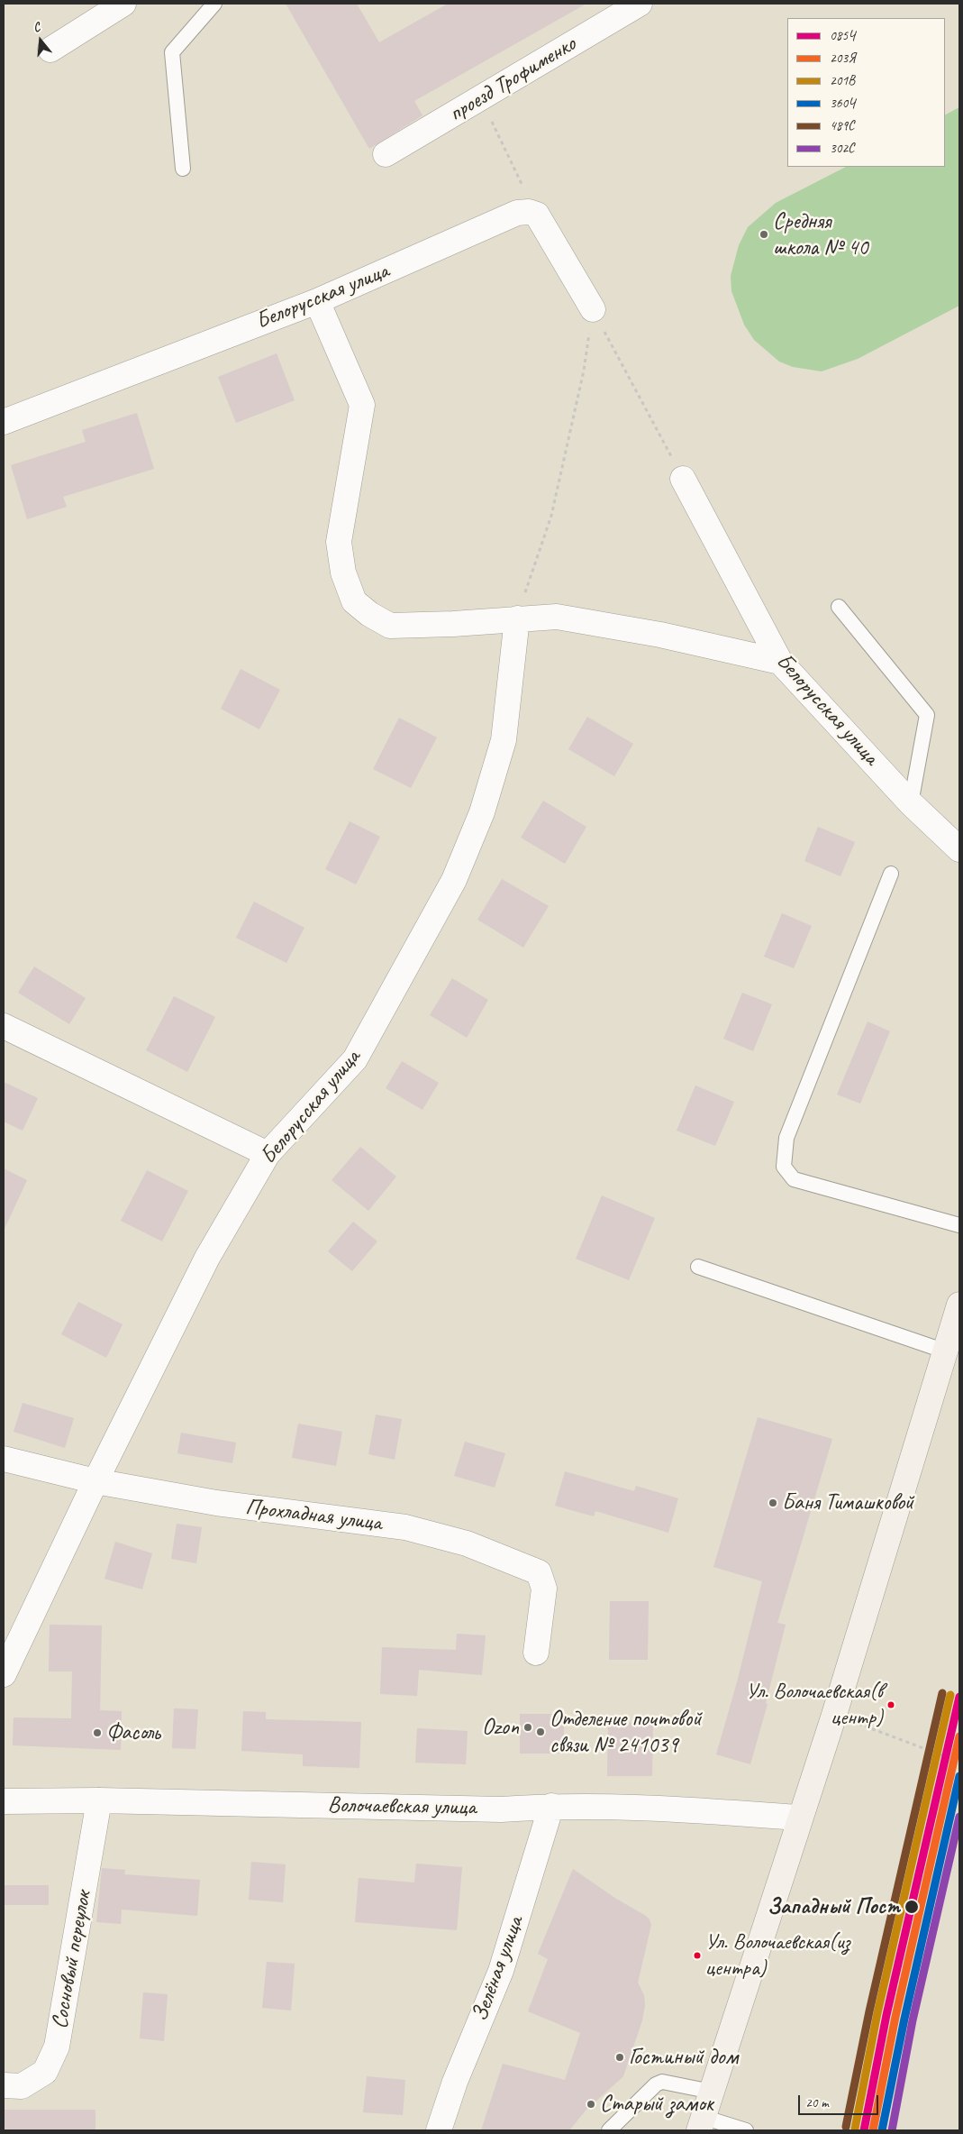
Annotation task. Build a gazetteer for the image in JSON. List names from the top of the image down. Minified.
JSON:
{"streets":{"street":["проезд Трофименко","Белорусская улица","Прохладная улица","Волочаевская улица","Сосновый переулок","Зелёная улица"]},"crossings":[["Белорусская улица","Прохладная улица"],["Волочаевская улица","Сосновый переулок"],["Волочаевская улица","Зелёная улица"]],"places":["Средняя школа № 40","Баня Тимашковой","Ул. Волочаевская(в центр)","Ozon","Отделение почтовой связи № 241039","Фасоль","Западный Пост","Ул. Волочаевская(из центра)","Гостиный дом","Старый замок"],"lines":["transit line 489С","transit line 201В","transit line 085Ч","transit line 203Я","transit line 360Ч","transit line 302С"],"legend":["085Ч","203Я","201В","360Ч","489С","302С"],"scale_bar":"20 m","north":"top"}
